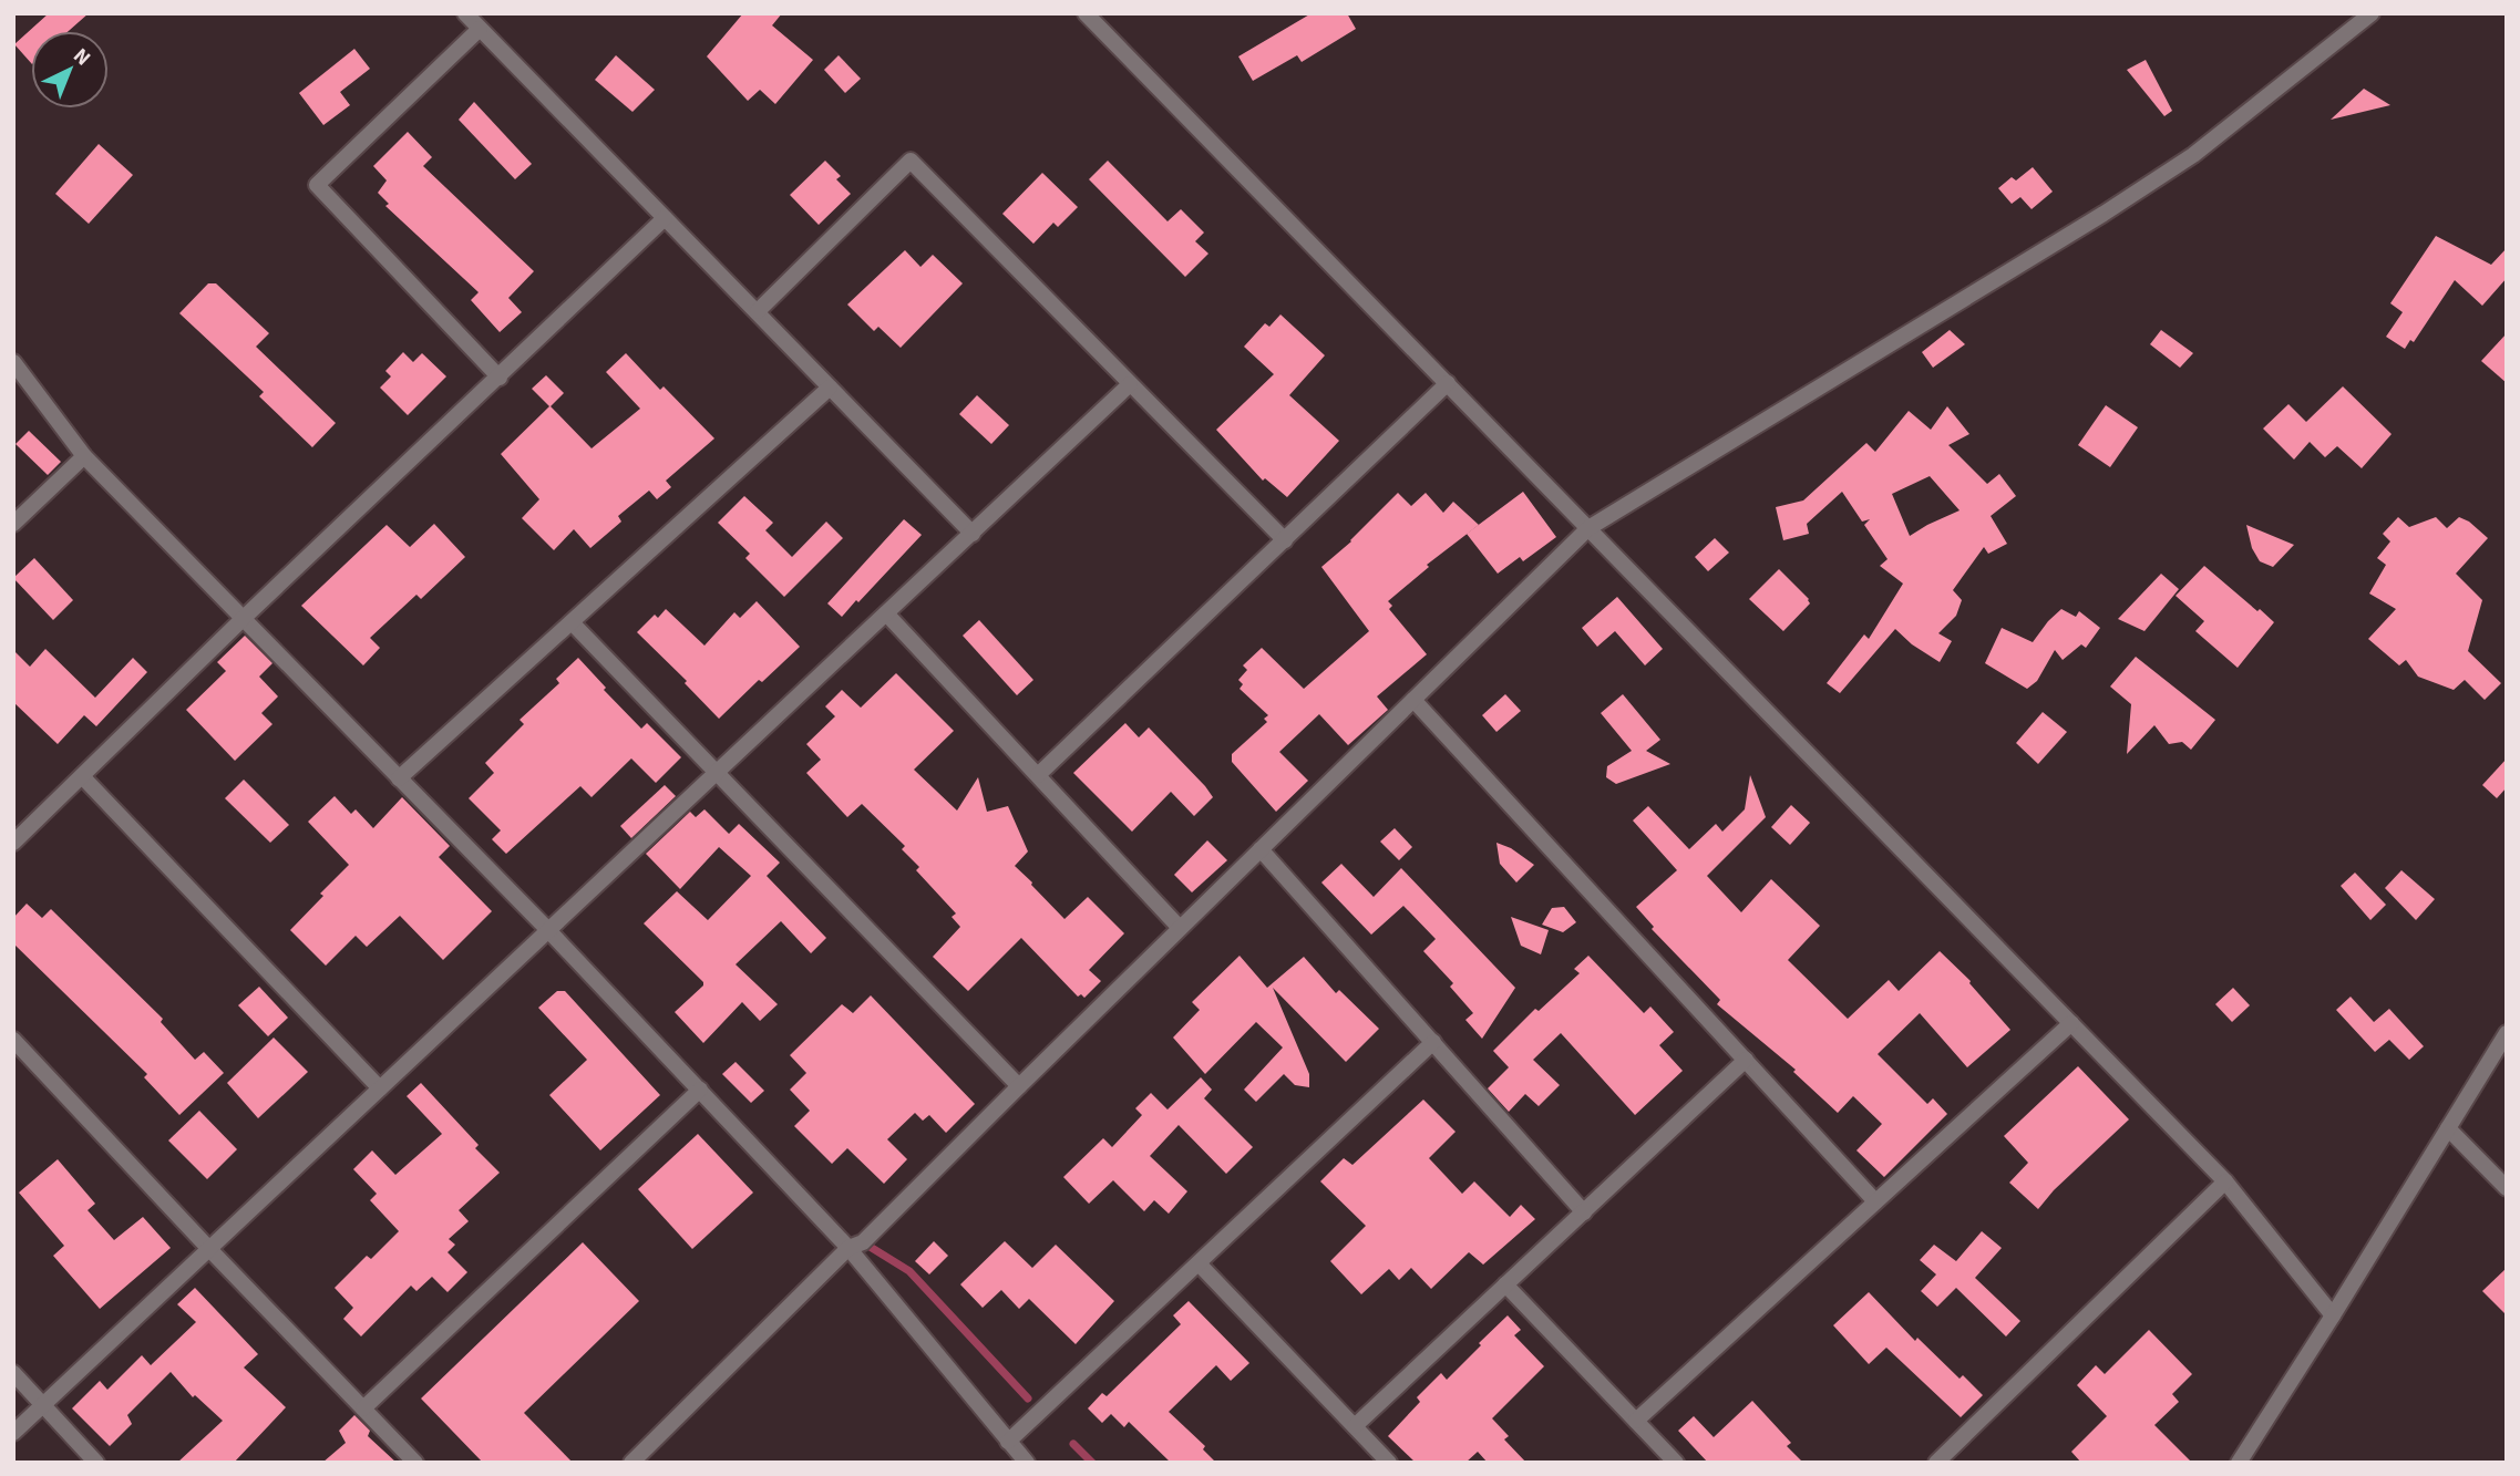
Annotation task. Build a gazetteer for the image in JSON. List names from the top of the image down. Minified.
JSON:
{"north":"top right"}
